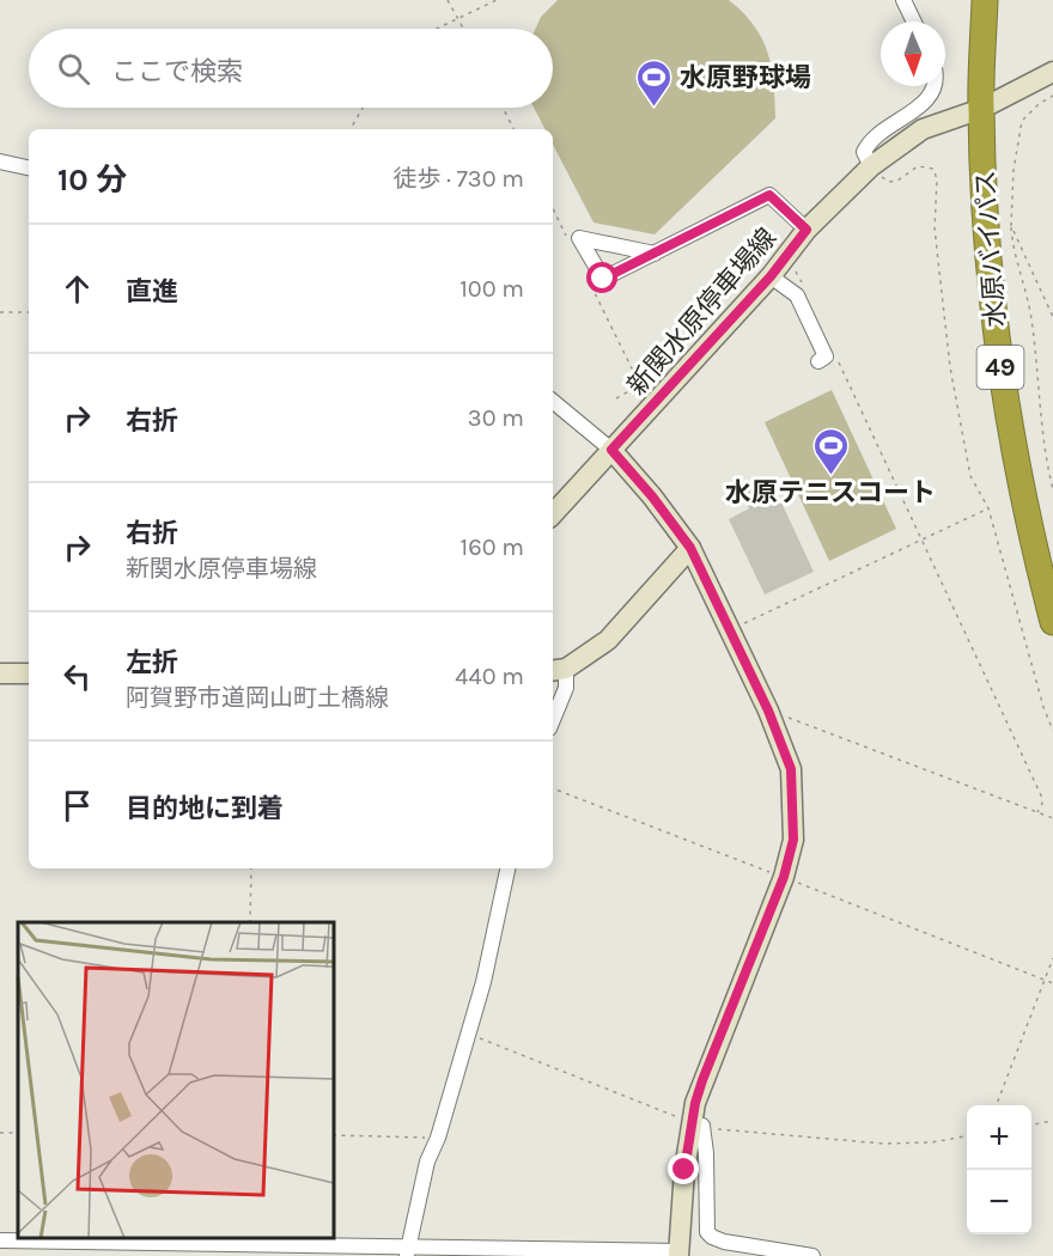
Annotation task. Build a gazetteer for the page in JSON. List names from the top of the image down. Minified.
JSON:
{"streets":{"highway":["水原バイパス","49"],"street":["新関水原停車場線"]},"crossings":[["水原バイパス","新関水原停車場線"]],"places":{"sports":["水原野球場","水原テニスコート"]},"north":"bottom","page":{"search":"ここで検索","heading":["10 分","徒歩 · 730 m"],"list":[["直進","100 m"],["右折","30 m"],["右折","新関水原停車場線","160 m"],["左折","阿賀野市道岡山町土橋線","440 m"],"目的地に到着"],"map_buttons":["+","−"]}}
